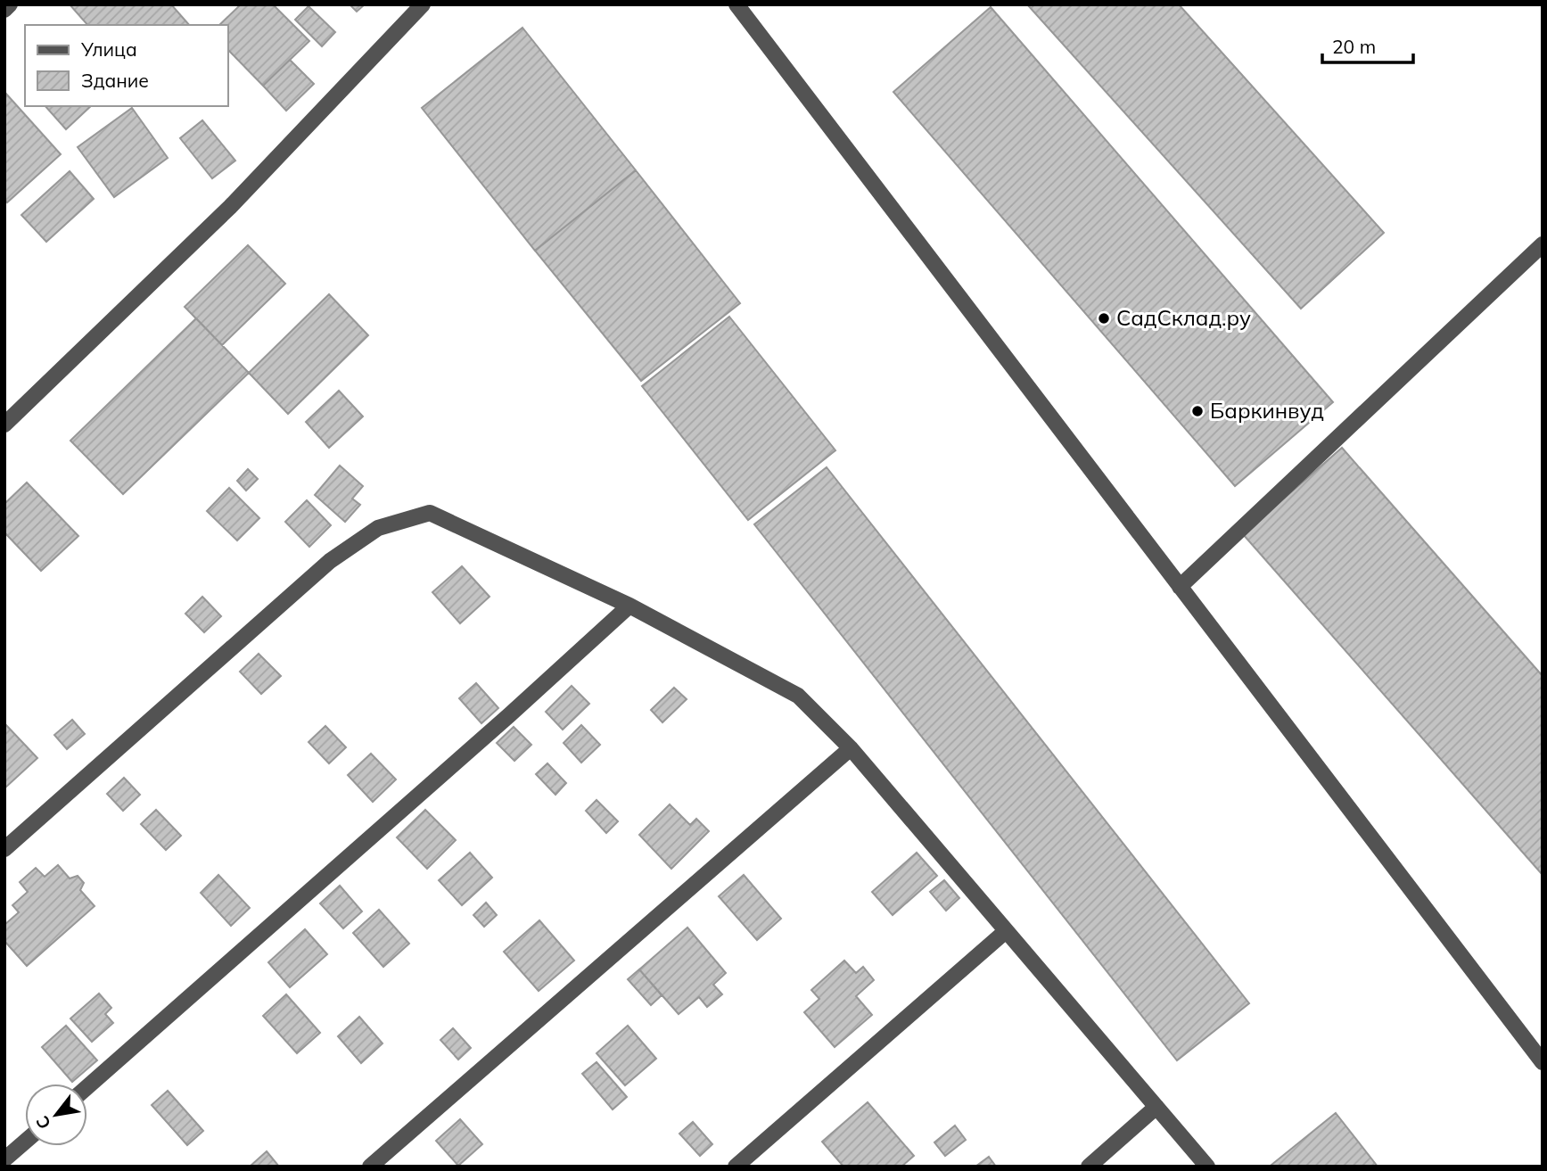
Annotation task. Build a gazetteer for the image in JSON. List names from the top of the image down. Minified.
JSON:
{"places":["СадСклад.ру","Баркинвуд"],"legend":["Улица","Здание"],"scale_bar":"20 m","north":"bottom left"}
